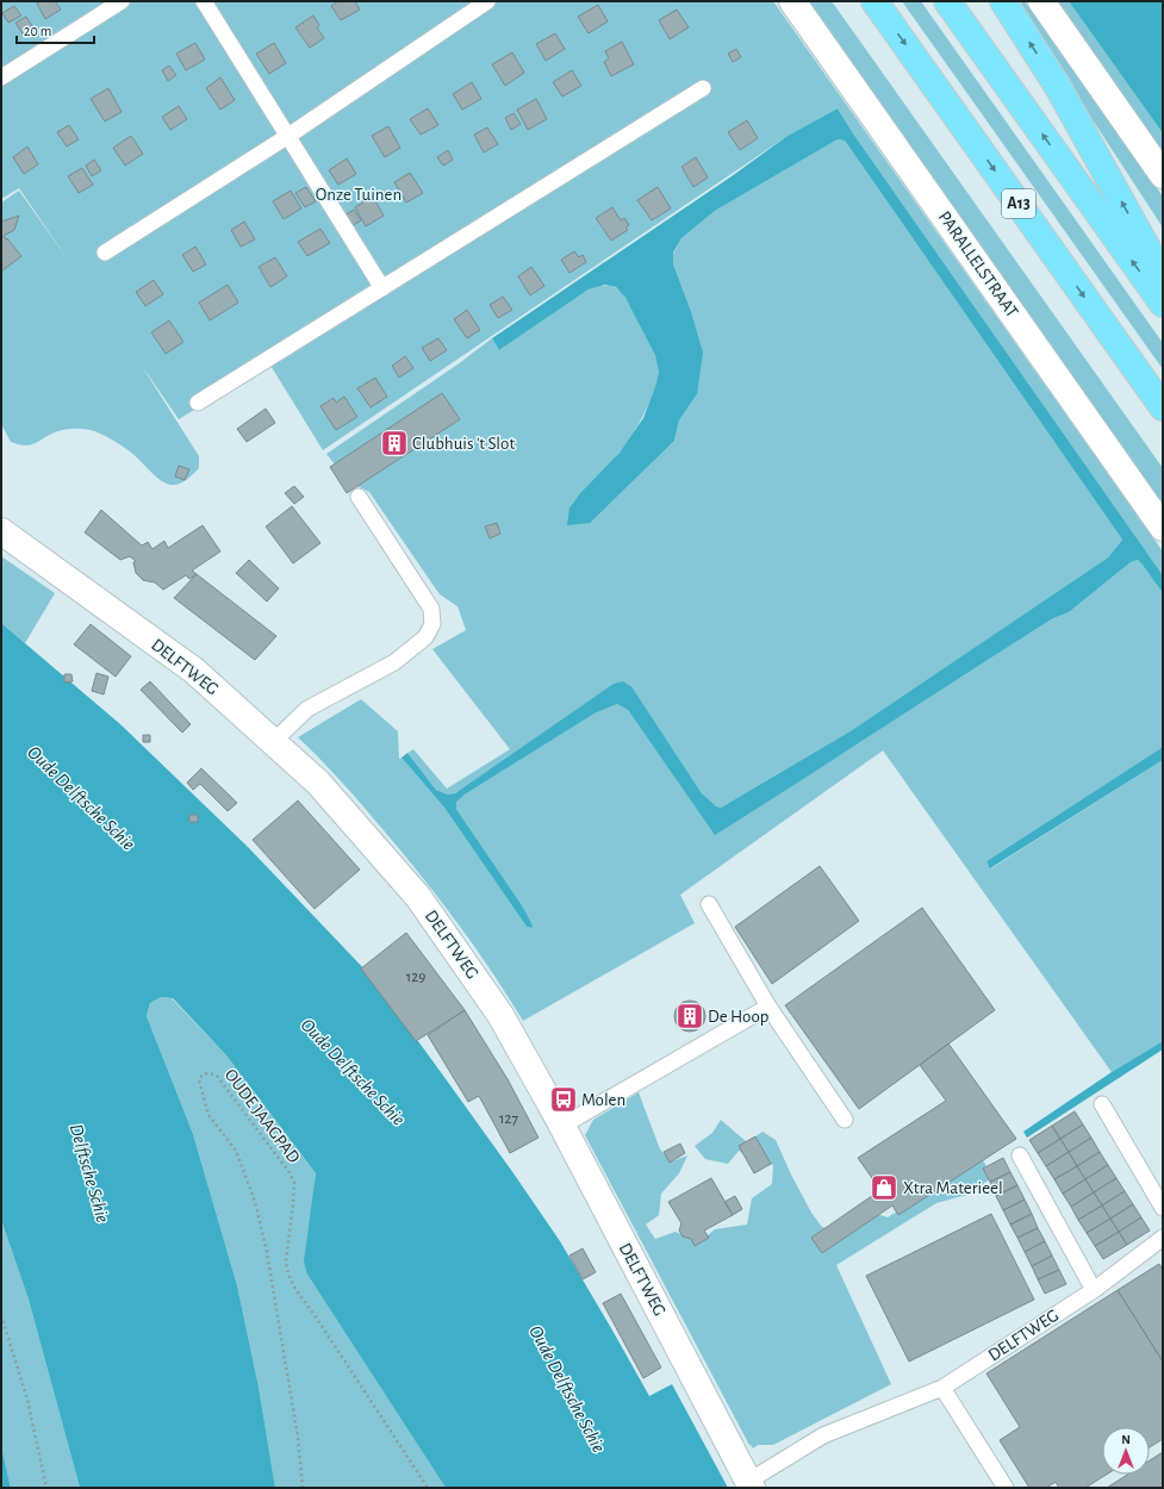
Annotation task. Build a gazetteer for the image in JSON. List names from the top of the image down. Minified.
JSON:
{"streets":{"highway":["A13"],"street":["PARALLELSTRAAT","DELFTWEG"],"path":["OUDE JAAGPAD"]},"water":["Oude Delftsche Schie","Delftsche Schie"],"parks":["Onze Tuinen"],"places":{"building":["Clubhuis 't Slot","De Hoop"],"bus stop":["Molen"],"shop":["Xtra Materieel"]},"house_numbers":["129","127"],"scale_bar":"20 m","north":"top"}
